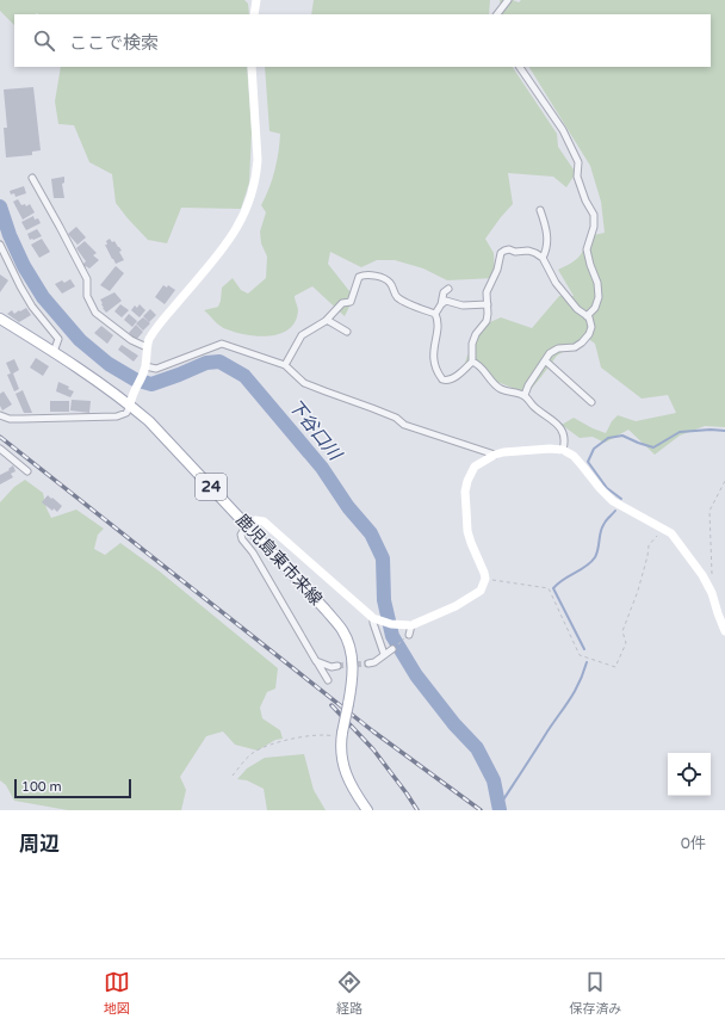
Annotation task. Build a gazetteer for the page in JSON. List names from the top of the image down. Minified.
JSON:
{"streets":{"main road":["24","鹿児島東市来線"]},"water":["下谷口川"],"scale_bar":"100 m","page":{"search":"ここで検索","scale":"100 m","heading":["周辺","0件"],"nav":["地図","経路","保存済み"]}}
